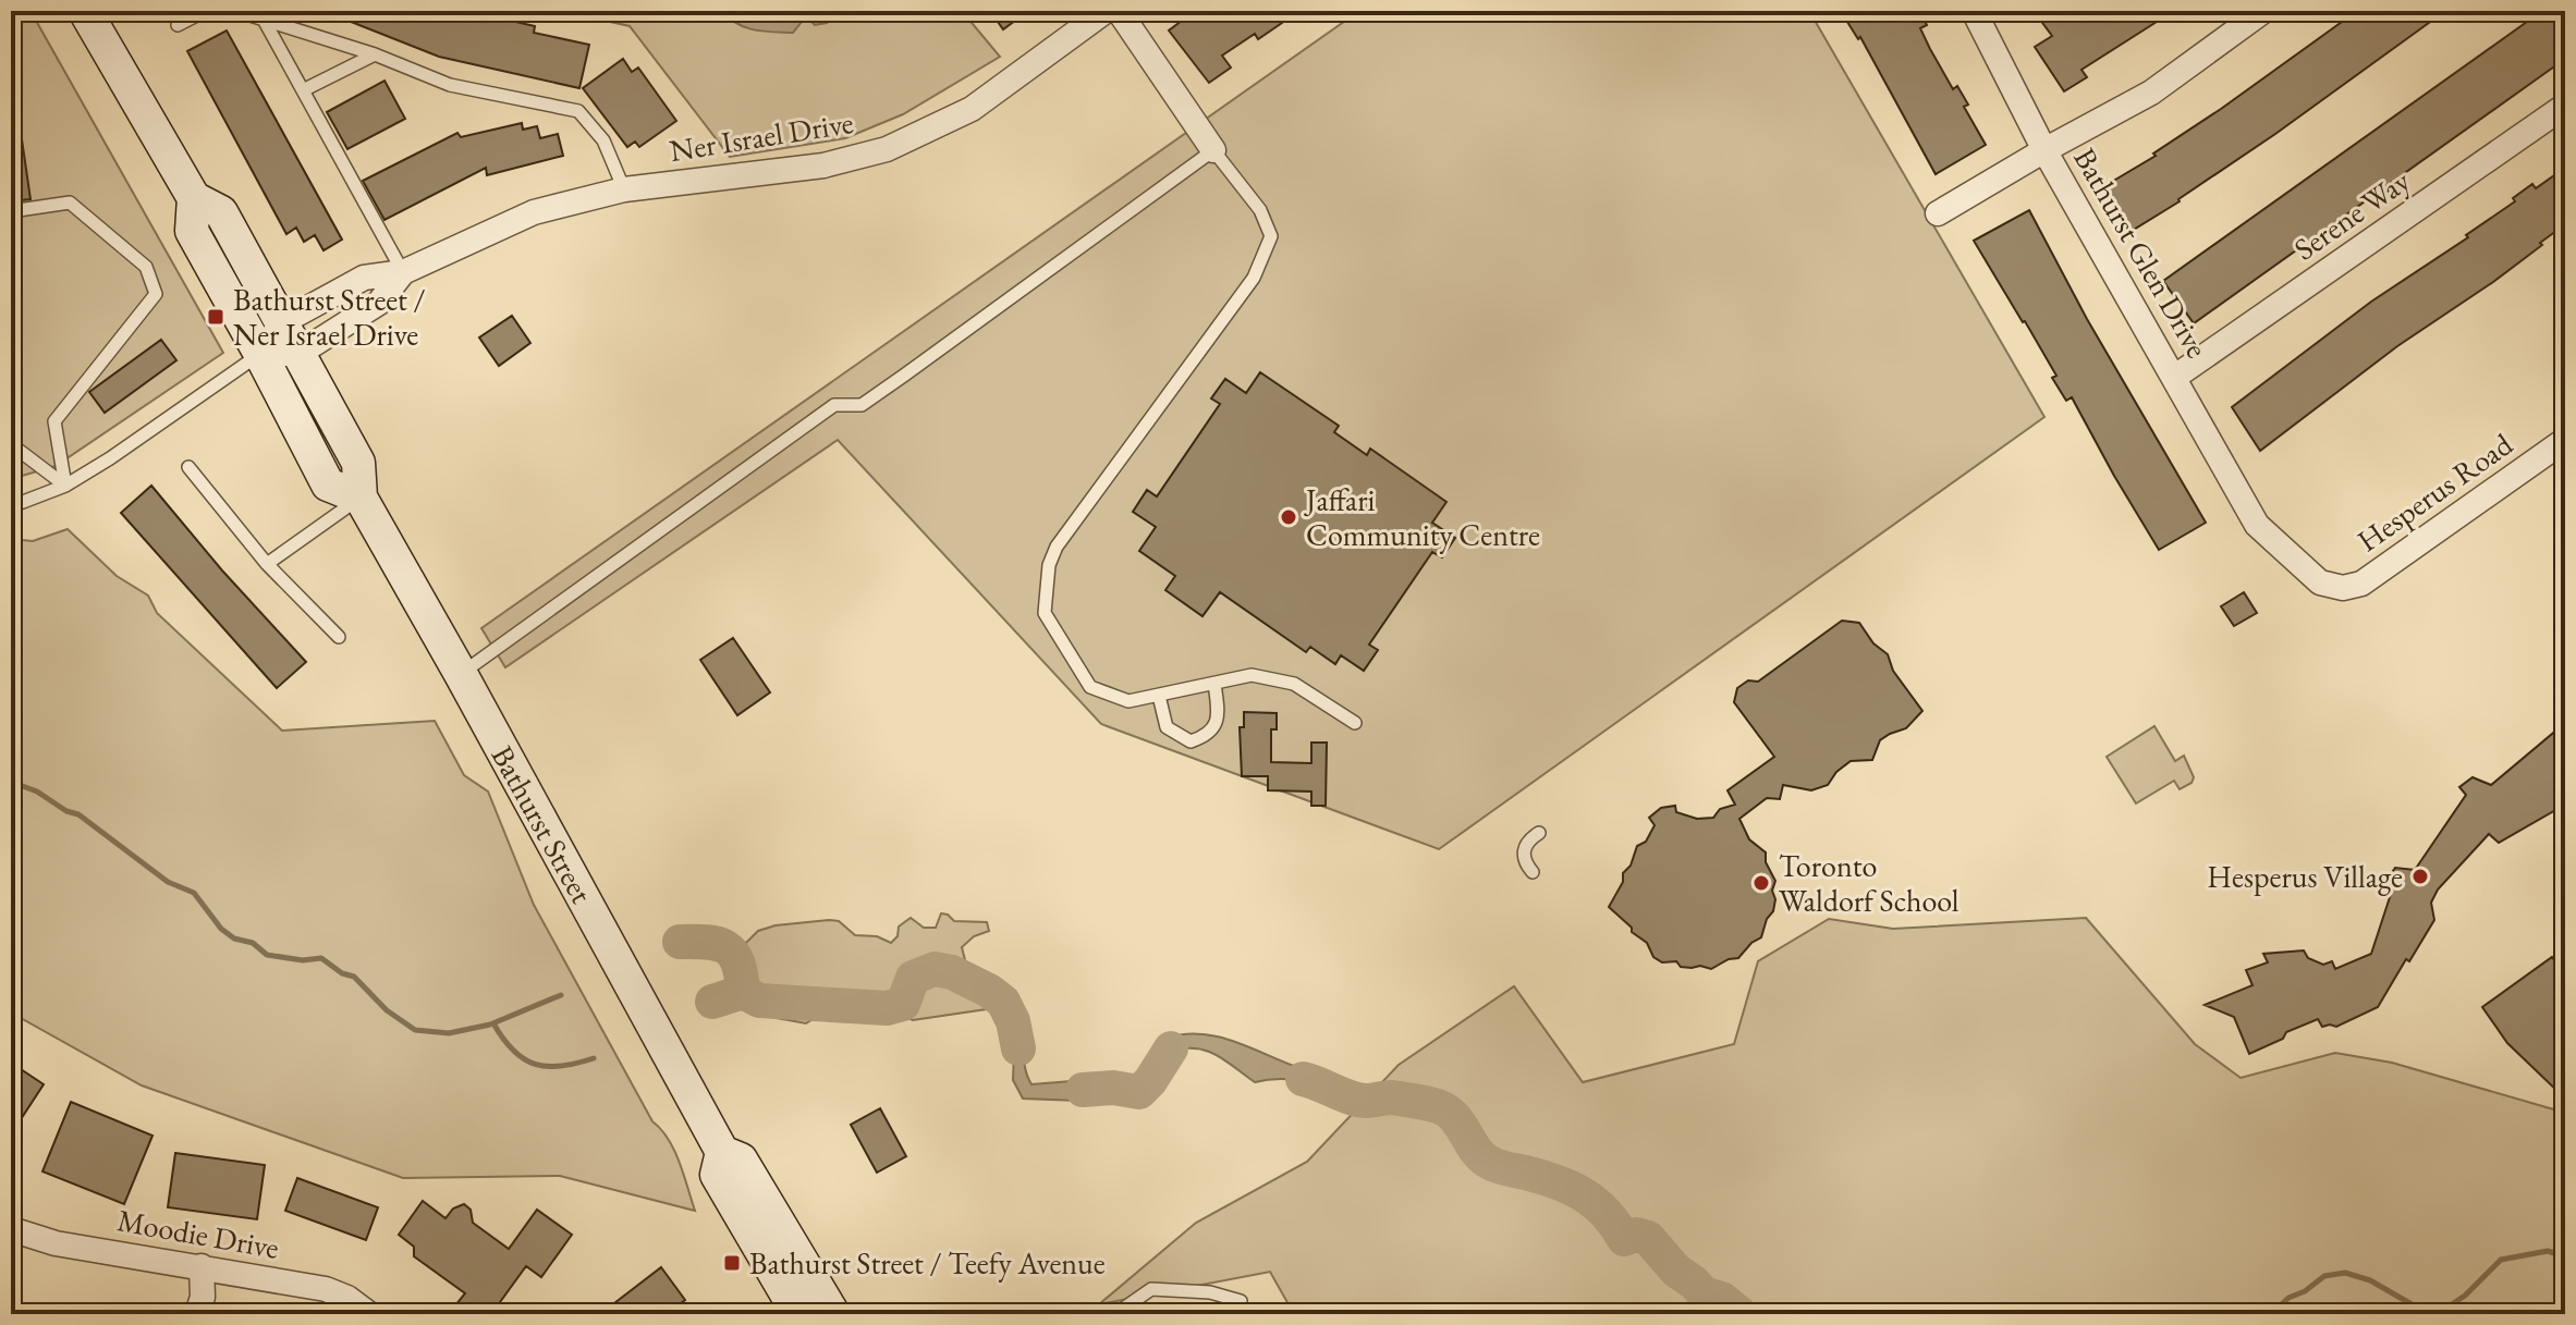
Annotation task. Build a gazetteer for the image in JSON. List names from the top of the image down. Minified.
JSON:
{"streets":{"main road":["Bathurst Street"],"street":["Ner Israel Drive","Serene Way","Bathurst Glen Drive","Hesperus Road","Moodie Drive"]},"crossings":[["Ner Israel Drive","Bathurst Street"],["Serene Way","Bathurst Glen Drive"],["Bathurst Glen Drive","Hesperus Road"]],"places":{"transit":["Bathurst Street / Ner Israel Drive","Bathurst Street / Teefy Avenue"],"other":["Jaffari Community Centre","Hesperus Village","Toronto Waldorf School"]}}
